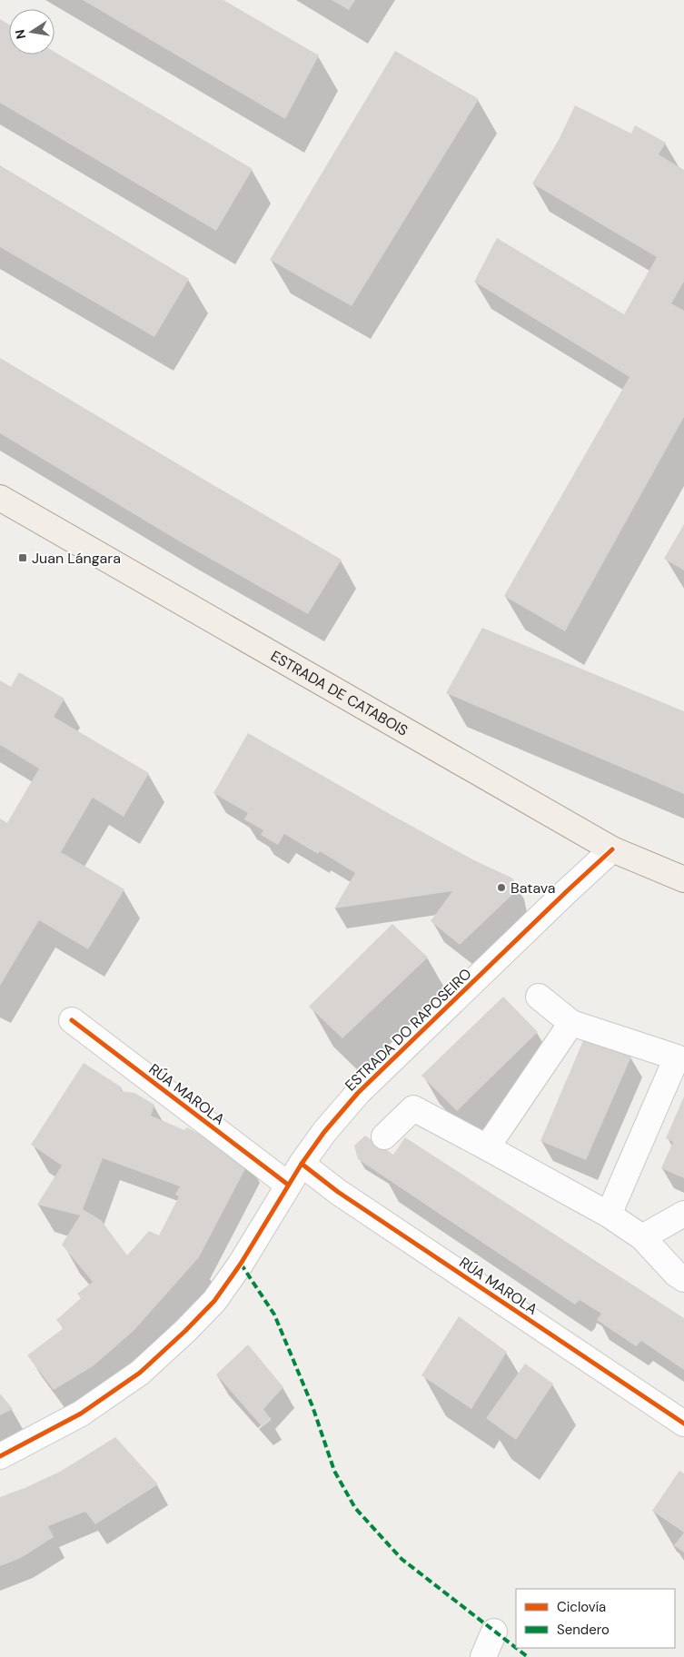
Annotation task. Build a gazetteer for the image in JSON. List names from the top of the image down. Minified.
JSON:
{"streets":{"main road":["ESTRADA DE CATABOIS"],"street":["ESTRADA DO RAPOSEIRO","RÚA MAROLA"]},"crossings":[["ESTRADA DE CATABOIS","ESTRADA DO RAPOSEIRO"],["ESTRADA DO RAPOSEIRO","RÚA MAROLA"]],"places":{"transit":["Juan Lángara"],"other":["Batava"]},"legend":["Ciclovía","Sendero"],"north":"left"}
